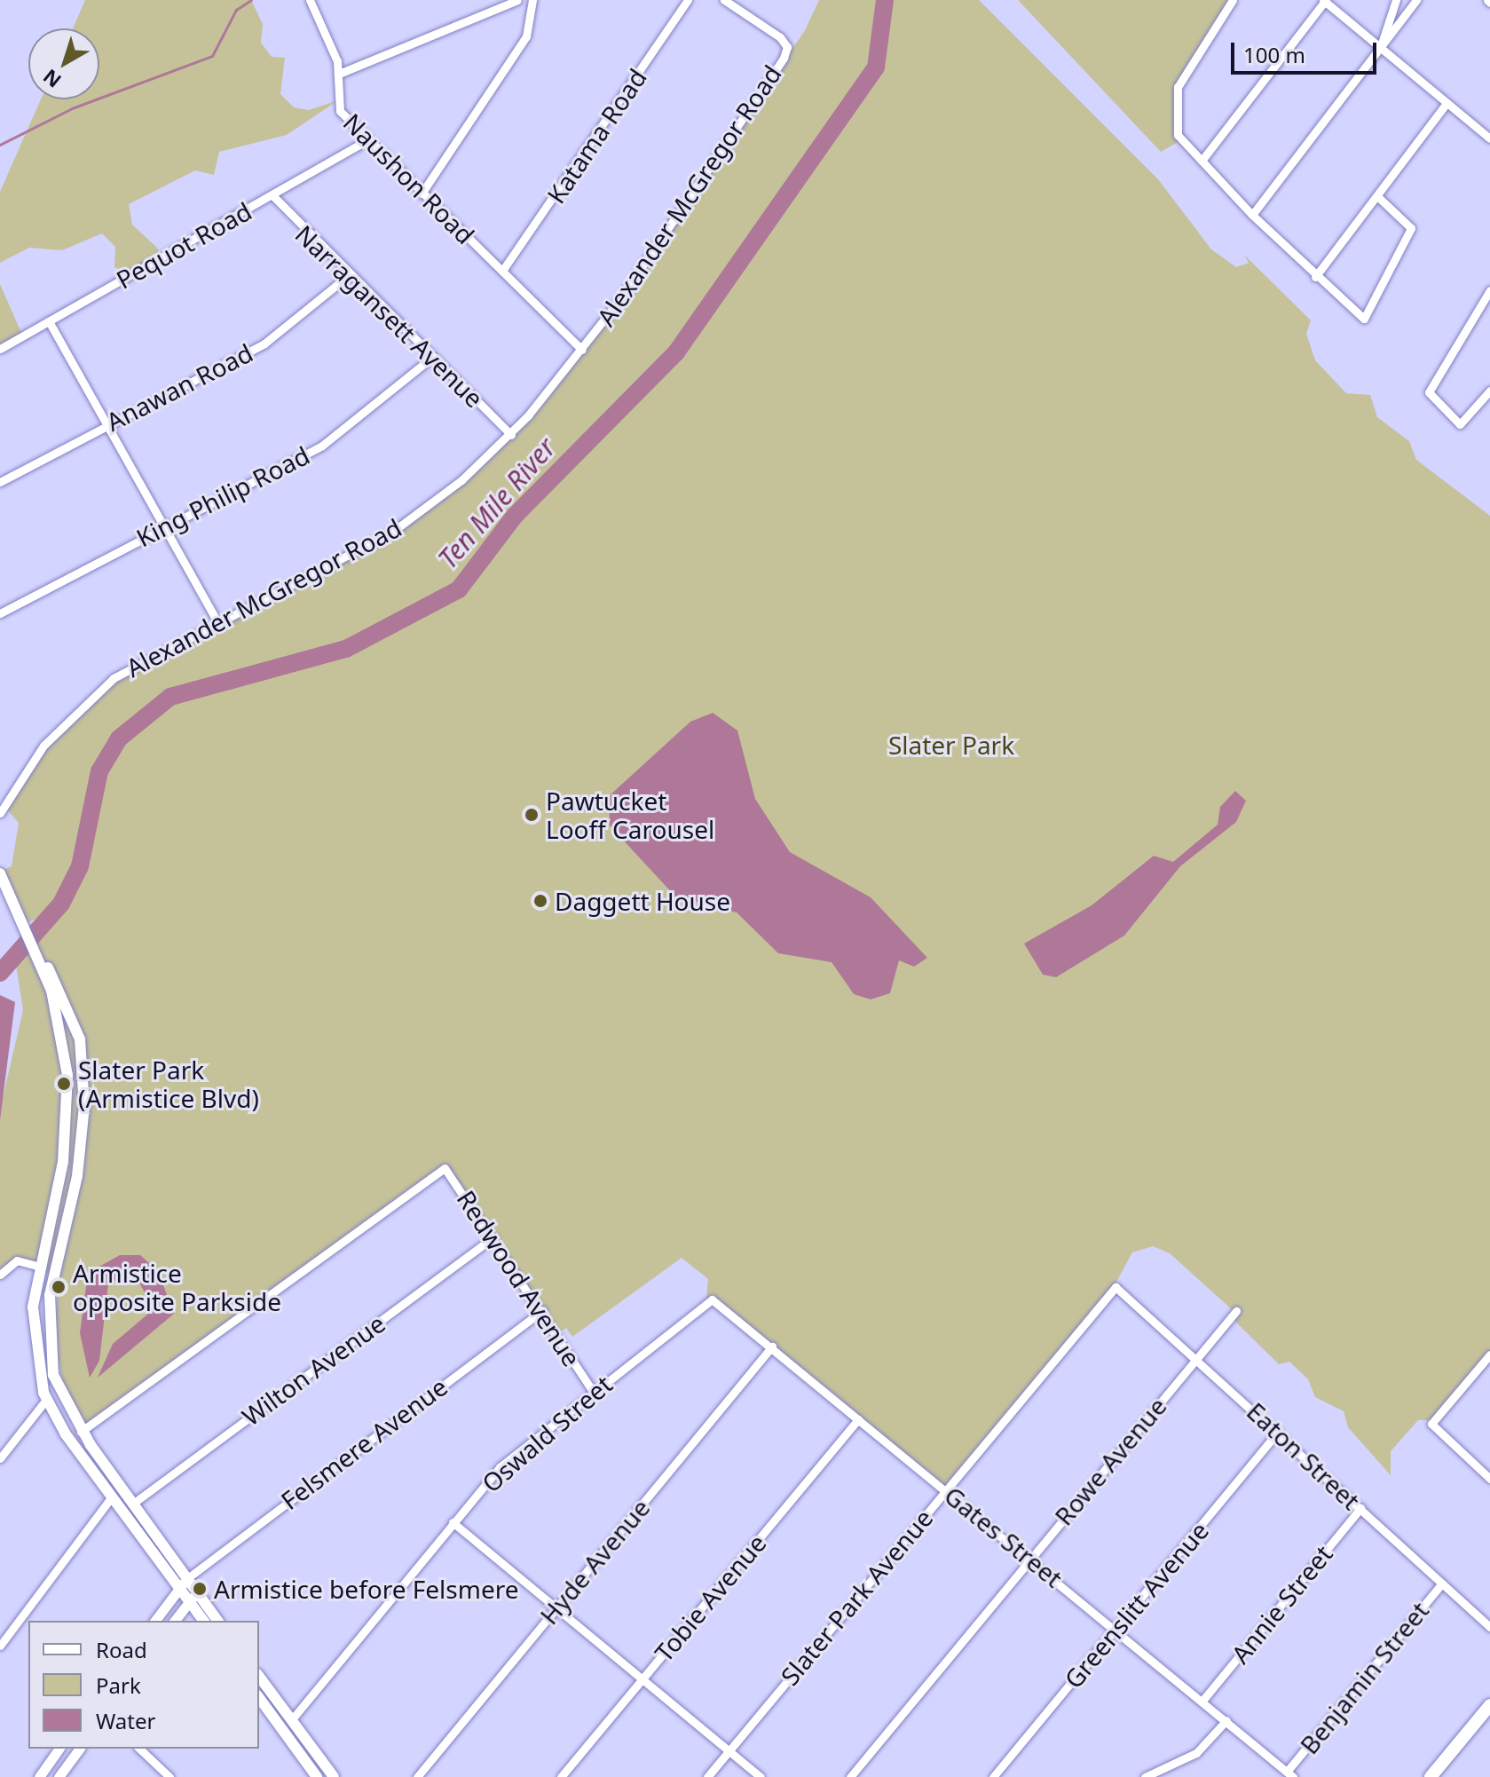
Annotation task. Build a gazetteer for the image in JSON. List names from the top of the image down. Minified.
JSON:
{"streets":{"street":["Katama Road","Naushon Road","Alexander McGregor Road","Pequot Road","Narragansett Avenue","Anawan Road","King Philip Road","Redwood Avenue","Wilton Avenue","Oswald Street","Felsmere Avenue","Eaton Street","Rowe Avenue","Gates Street","Hyde Avenue","Slater Park Avenue","Tobie Avenue","Annie Street","Greenslitt Avenue","Benjamin Street"]},"crossings":[["Katama Road","Naushon Road"],["Naushon Road","Alexander McGregor Road"],["Naushon Road","Pequot Road"],["Alexander McGregor Road","Narragansett Avenue"],["Pequot Road","Narragansett Avenue"],["Narragansett Avenue","Anawan Road"],["Narragansett Avenue","King Philip Road"],["Redwood Avenue","Wilton Avenue"],["Redwood Avenue","Oswald Street"],["Redwood Avenue","Felsmere Avenue"],["Oswald Street","Gates Street"],["Eaton Street","Rowe Avenue"],["Eaton Street","Slater Park Avenue"],["Eaton Street","Annie Street"],["Eaton Street","Greenslitt Avenue"],["Eaton Street","Benjamin Street"],["Rowe Avenue","Gates Street"],["Gates Street","Hyde Avenue"],["Gates Street","Slater Park Avenue"],["Gates Street","Tobie Avenue"],["Gates Street","Annie Street"],["Gates Street","Greenslitt Avenue"],["Gates Street","Benjamin Street"]],"water":["Ten Mile River"],"parks":["Slater Park"],"places":["Pawtucket Looff Carousel","Daggett House","Slater Park (Armistice Blvd)","Armistice opposite Parkside","Armistice before Felsmere"],"legend":["Road","Park","Water"],"scale_bar":"100 m","north":"bottom left"}
